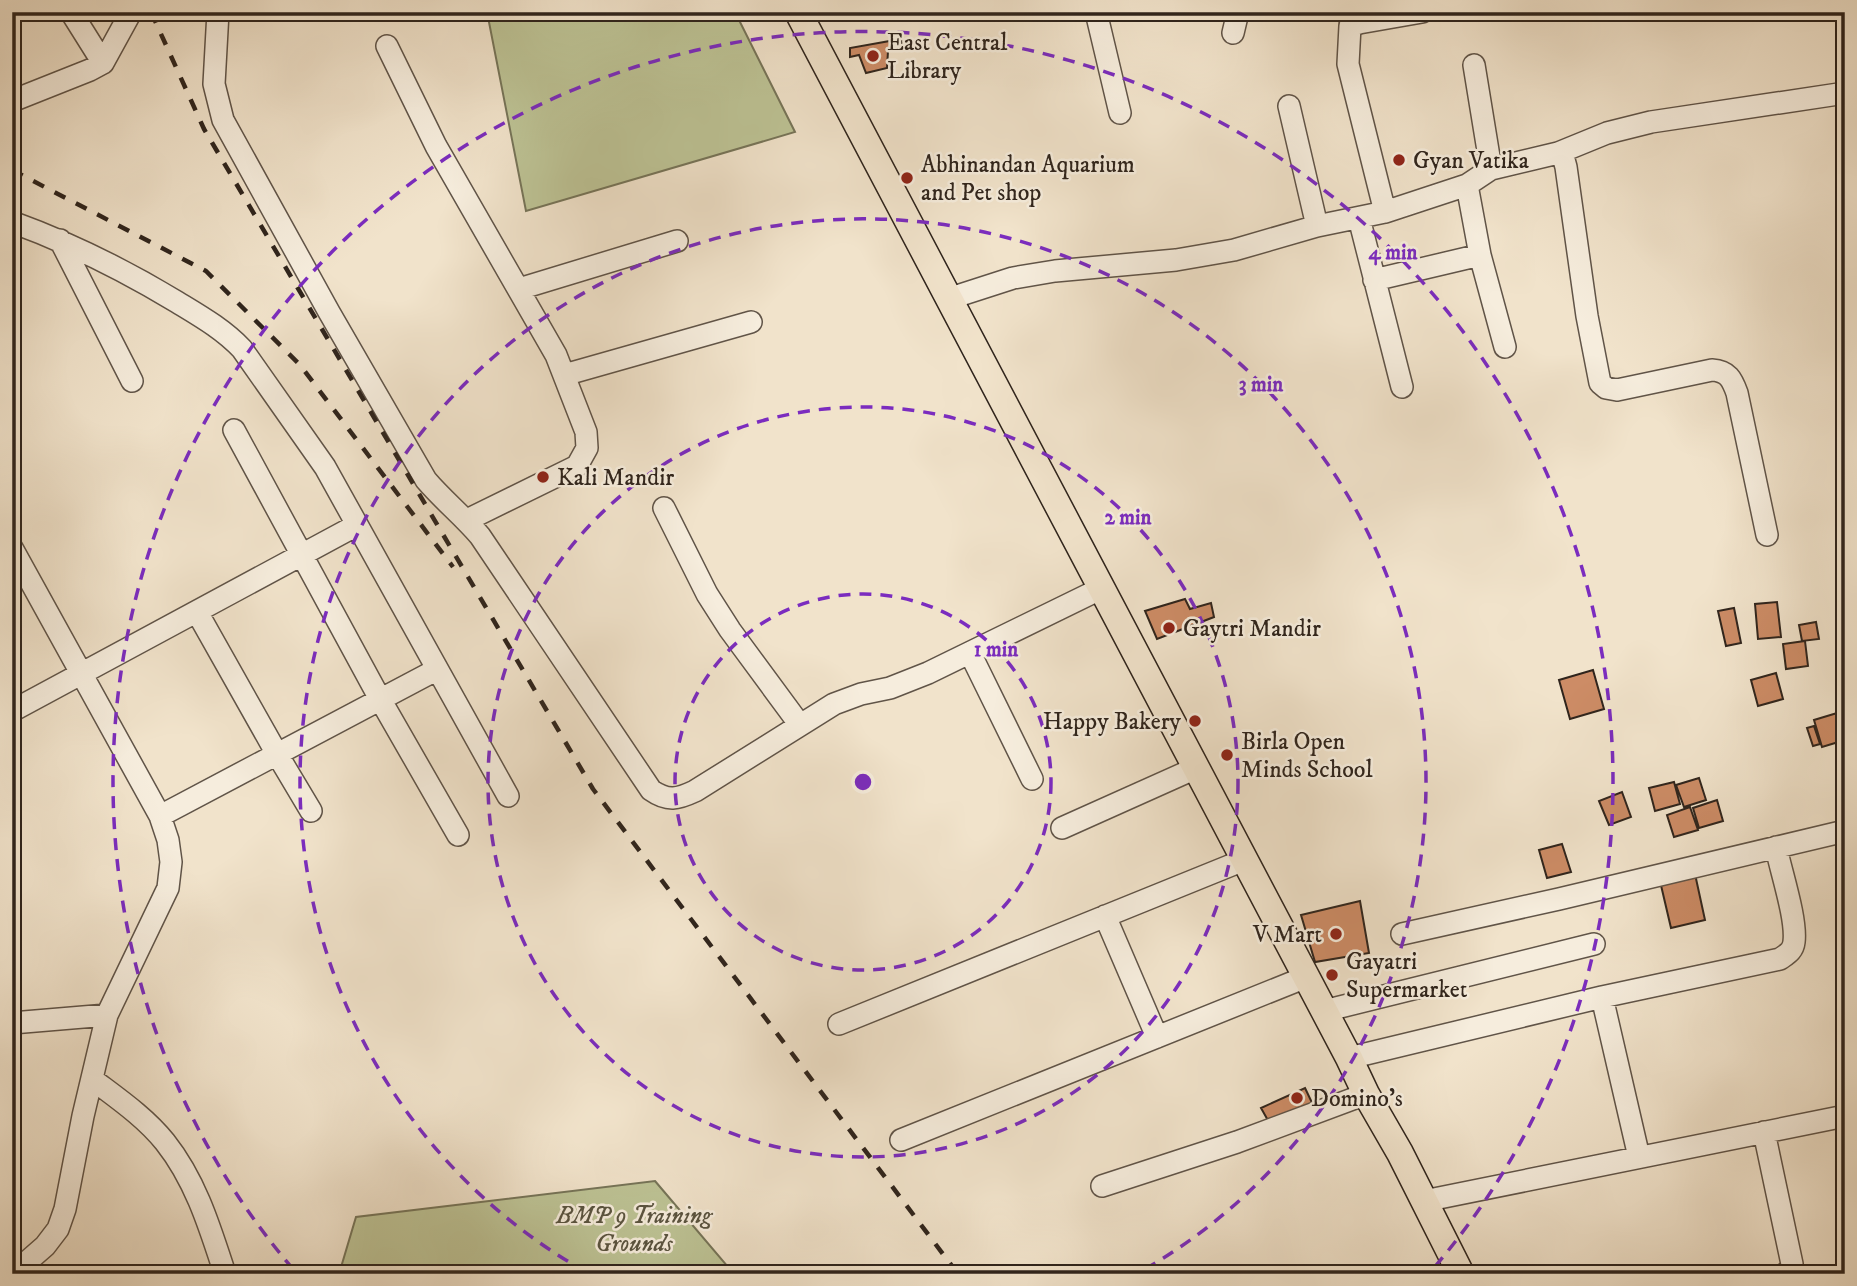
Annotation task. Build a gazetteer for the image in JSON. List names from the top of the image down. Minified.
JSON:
{"parks":["BMP 9 Training Grounds"],"places":["East Central Library","Gyan Vatika","Abhinandan Aquarium and Pet shop","Kali Mandir","Gaytri Mandir","Happy Bakery","Birla Open Minds School","V Mart","Gayatri Supermarket","Domino's"],"rings":["4 min","3 min","2 min","1 min"]}
